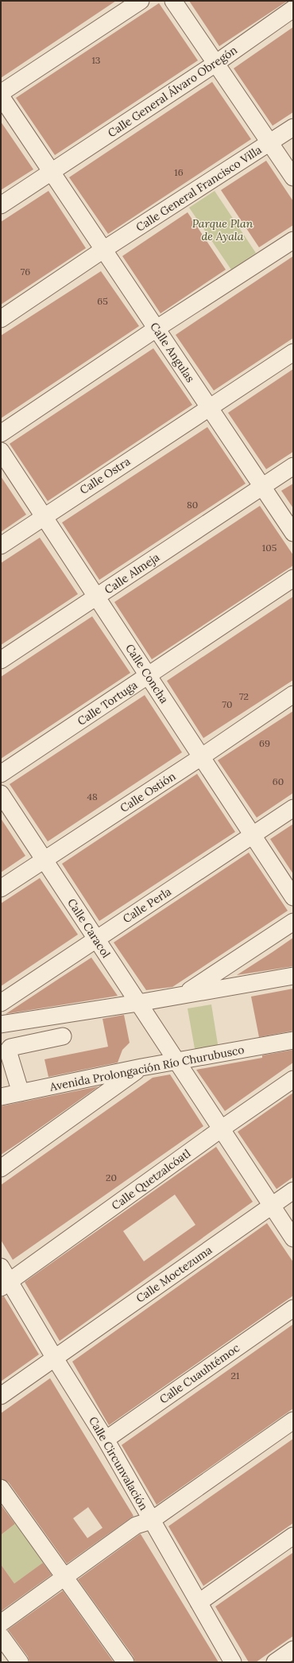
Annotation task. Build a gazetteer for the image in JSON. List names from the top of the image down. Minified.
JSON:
{"streets":{"street":["Calle General Álvaro Obregón","Calle General Francisco Villa","Calle Angulas","Calle Ostra","Calle Almeja","Calle Concha","Calle Tortuga","Calle Ostión","Calle Perla","Calle Caracol","Avenida Prolongación Río Churubusco","Calle Quetzalcóatl","Calle Moctezuma","Calle Cuauhtémoc","Calle Circunvalación"]},"crossings":[["Calle General Álvaro Obregón","Calle Angulas"],["Calle General Francisco Villa","Calle Angulas"],["Calle Angulas","Calle Ostra"],["Calle Angulas","Calle Almeja"],["Calle Ostra","Calle Concha"],["Calle Almeja","Calle Concha"],["Calle Concha","Calle Tortuga"],["Calle Concha","Calle Ostión"],["Calle Concha","Calle Perla"],["Calle Ostión","Calle Caracol"],["Calle Perla","Calle Caracol"],["Calle Caracol","Avenida Prolongación Río Churubusco"],["Calle Caracol","Calle Quetzalcóatl"],["Calle Caracol","Calle Moctezuma"],["Calle Quetzalcóatl","Calle Circunvalación"],["Calle Moctezuma","Calle Circunvalación"],["Calle Cuauhtémoc","Calle Circunvalación"]],"parks":["Parque Plan de Ayala"],"house_numbers":["13","16","76","65","80","105","72","70","69","60","48","20","21"]}
